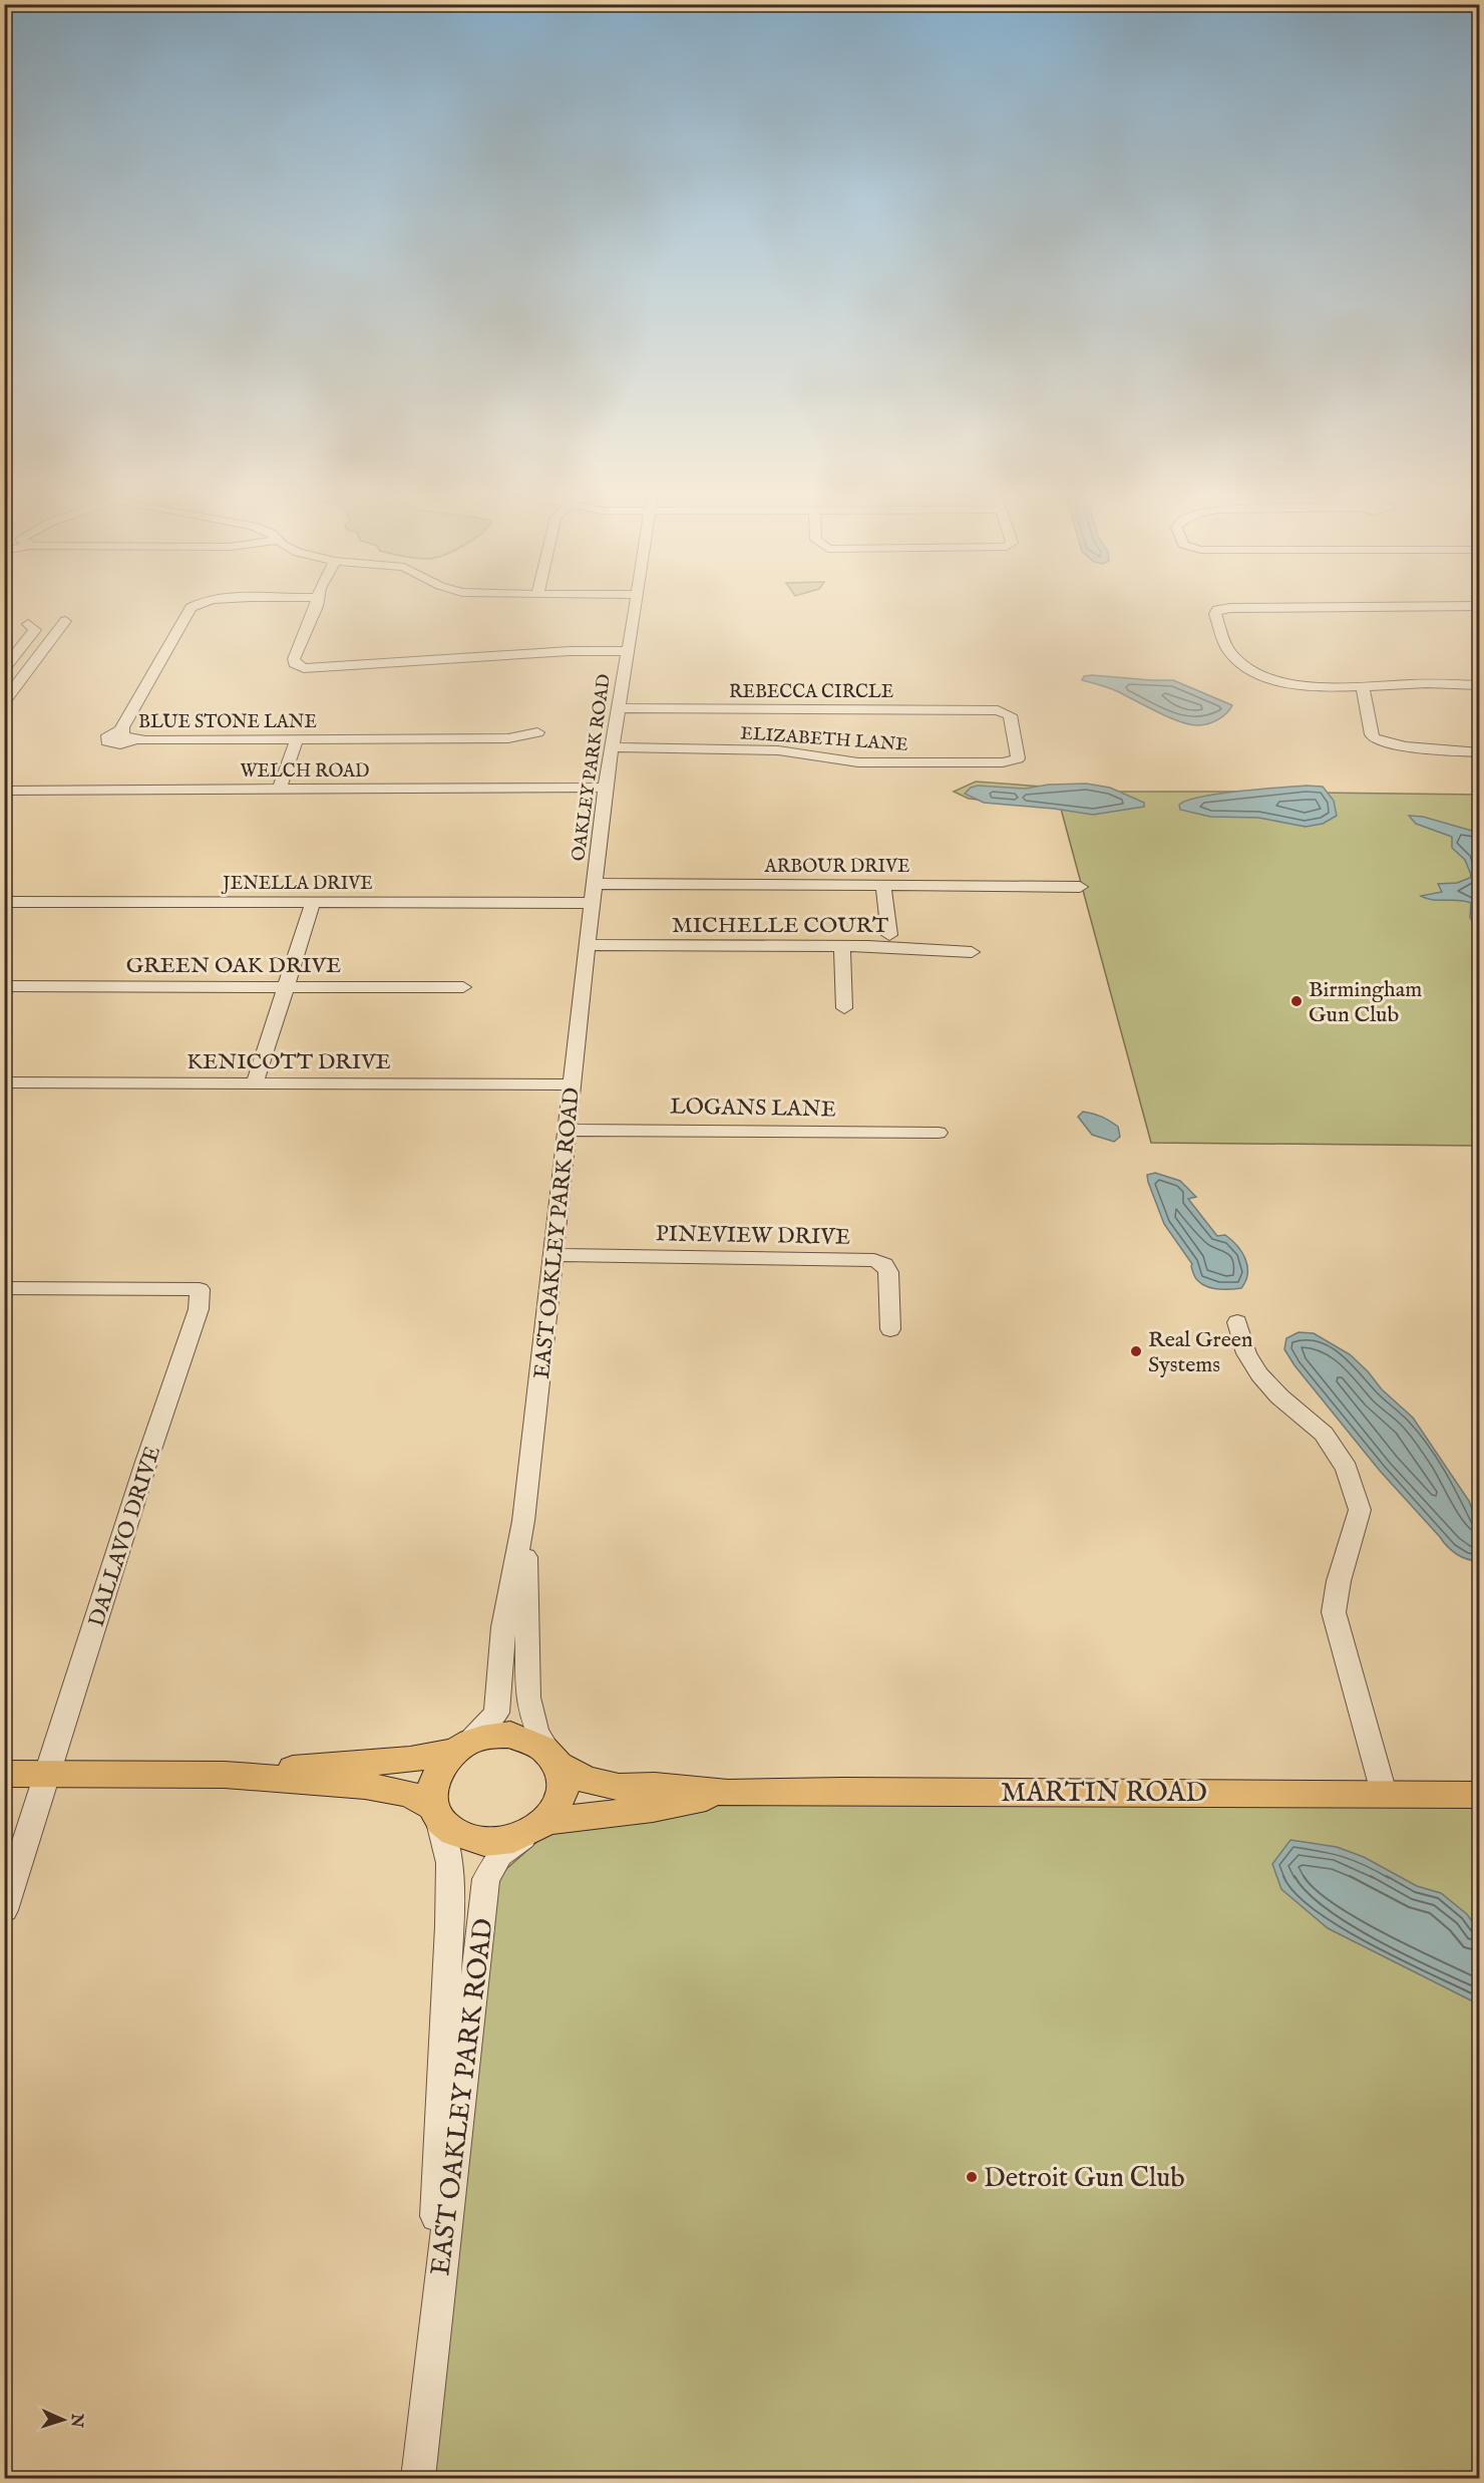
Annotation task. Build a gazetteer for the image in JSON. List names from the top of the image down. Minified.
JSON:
{"streets":{"main road":["MARTIN ROAD"],"street":["REBECCA CIRCLE","BLUE STONE LANE","ELIZABETH LANE","OAKLEY PARK ROAD","WELCH ROAD","ARBOUR DRIVE","JENELLA DRIVE","MICHELLE COURT","GREEN OAK DRIVE","KENICOTT DRIVE","LOGANS LANE","EAST OAKLEY PARK ROAD","PINEVIEW DRIVE","DALLAVO DRIVE"]},"crossings":[["REBECCA CIRCLE","ELIZABETH LANE"],["REBECCA CIRCLE","OAKLEY PARK ROAD"],["ELIZABETH LANE","OAKLEY PARK ROAD"],["OAKLEY PARK ROAD","WELCH ROAD"],["OAKLEY PARK ROAD","ARBOUR DRIVE"],["OAKLEY PARK ROAD","JENELLA DRIVE"],["OAKLEY PARK ROAD","MICHELLE COURT"],["OAKLEY PARK ROAD","EAST OAKLEY PARK ROAD"],["MICHELLE COURT","EAST OAKLEY PARK ROAD"],["KENICOTT DRIVE","EAST OAKLEY PARK ROAD"],["LOGANS LANE","EAST OAKLEY PARK ROAD"],["EAST OAKLEY PARK ROAD","PINEVIEW DRIVE"],["EAST OAKLEY PARK ROAD","MARTIN ROAD"]],"places":["Birmingham Gun Club","Real Green Systems","Detroit Gun Club"],"north":"right"}
